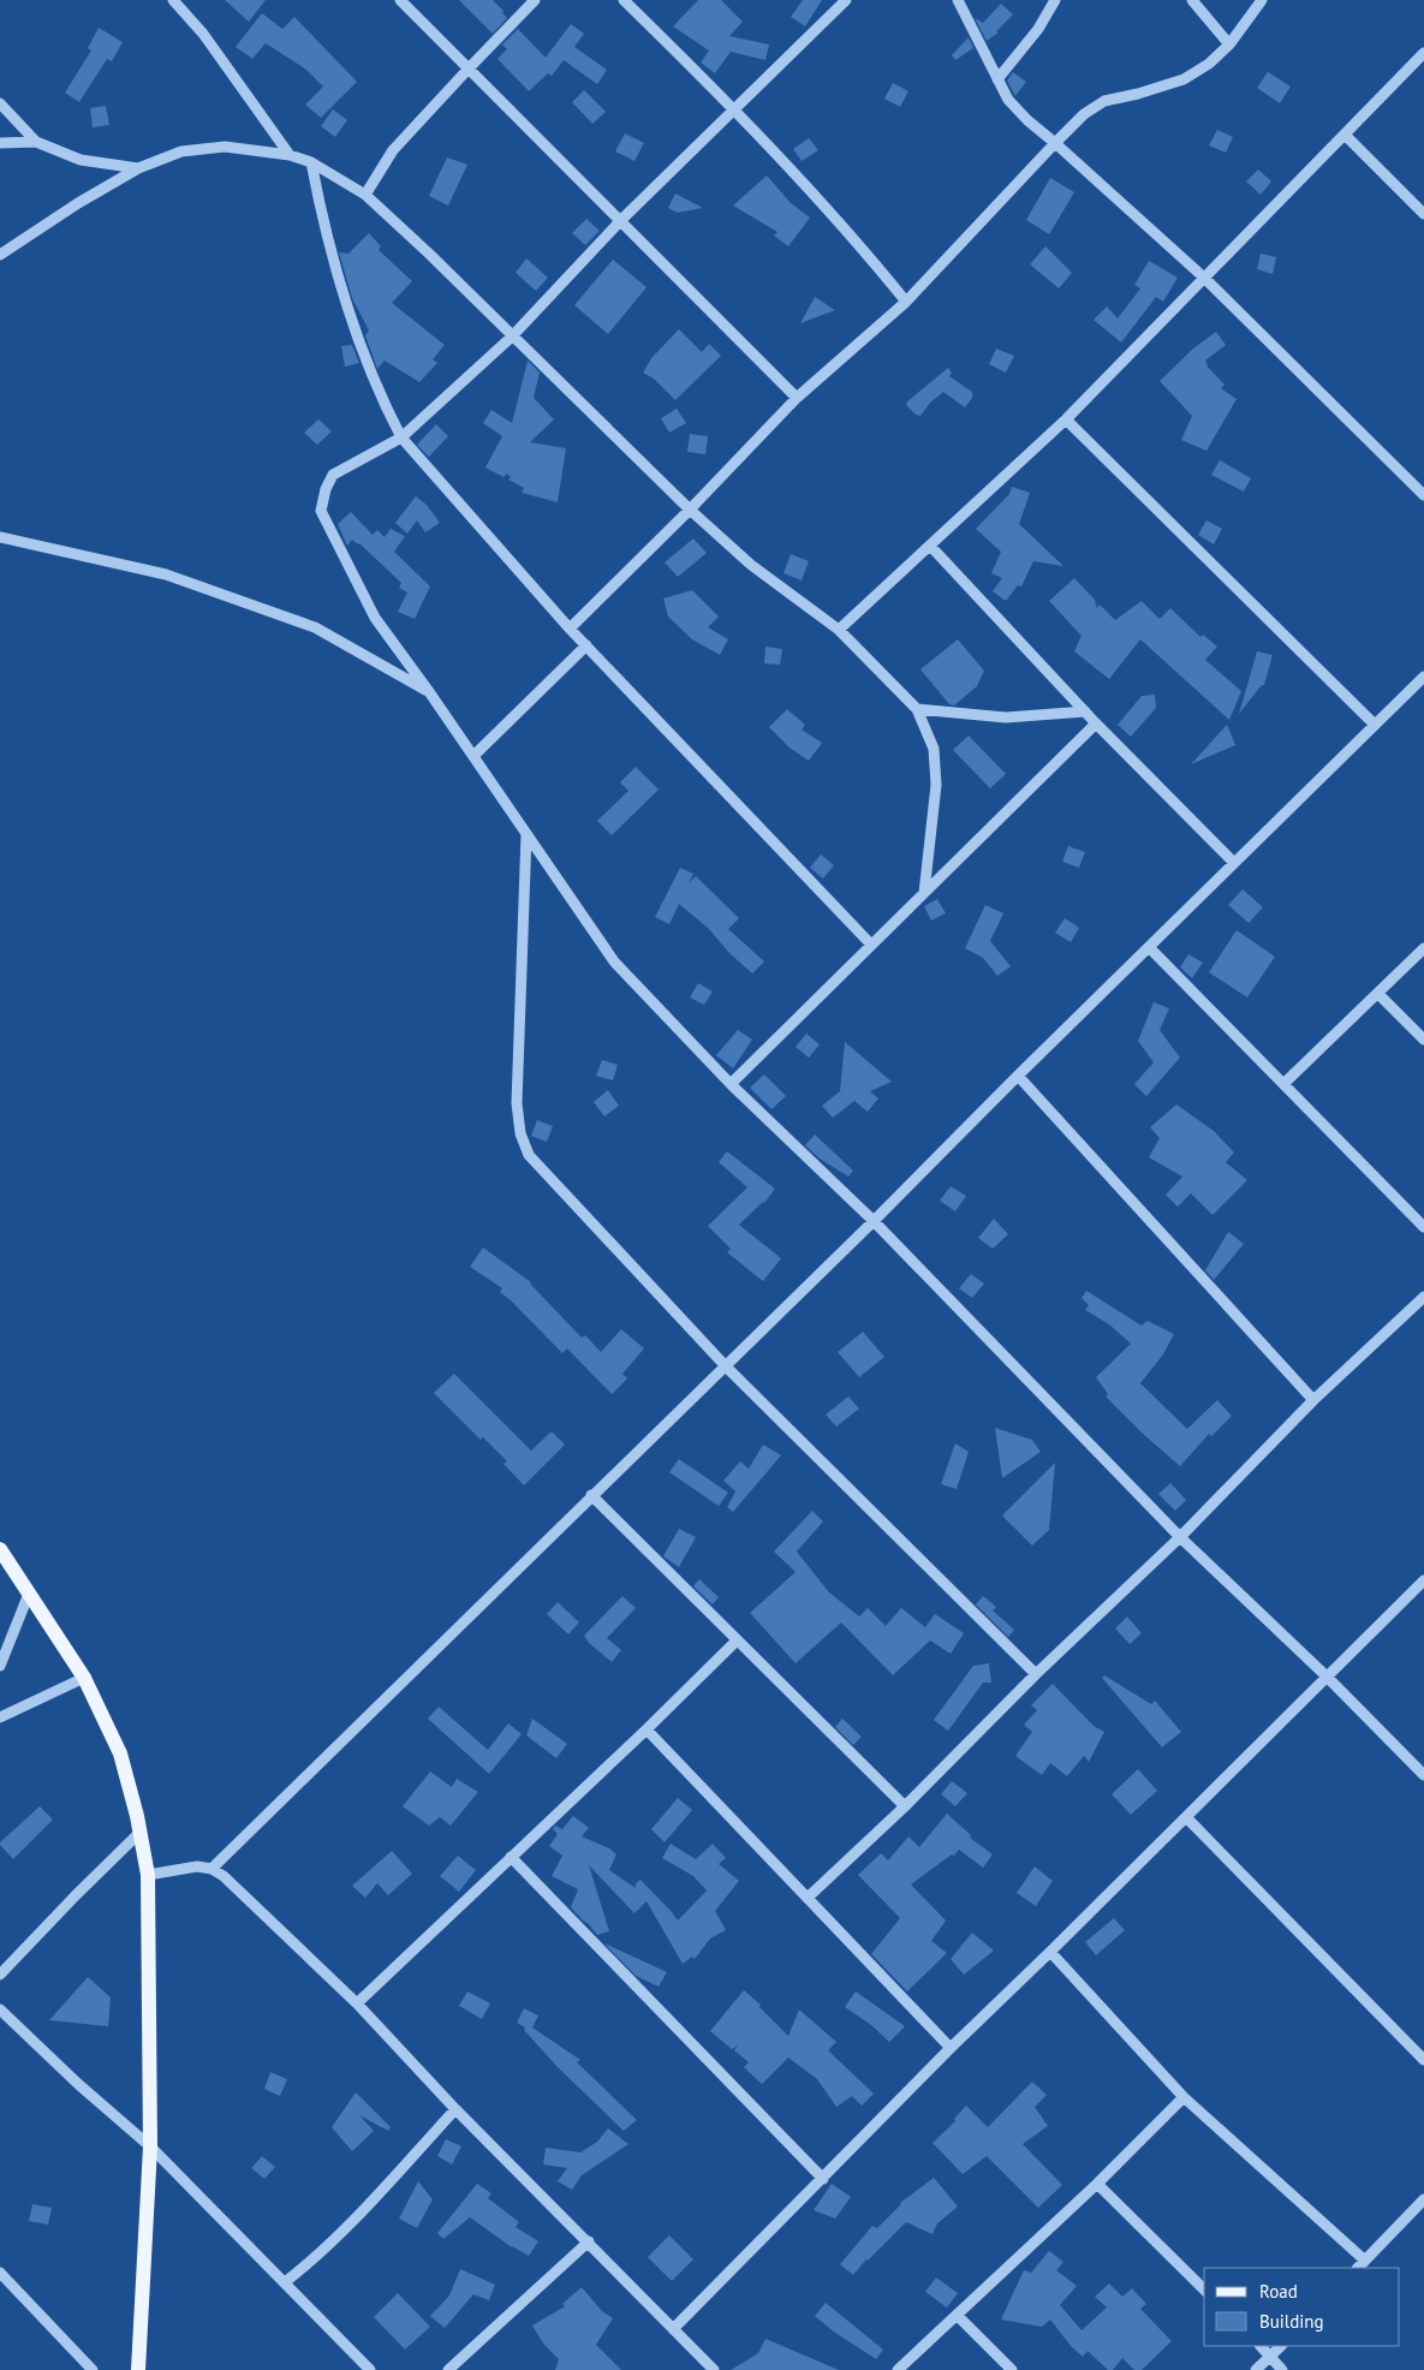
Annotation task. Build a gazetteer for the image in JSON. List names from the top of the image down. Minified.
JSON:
{"legend":["Road","Building"]}
